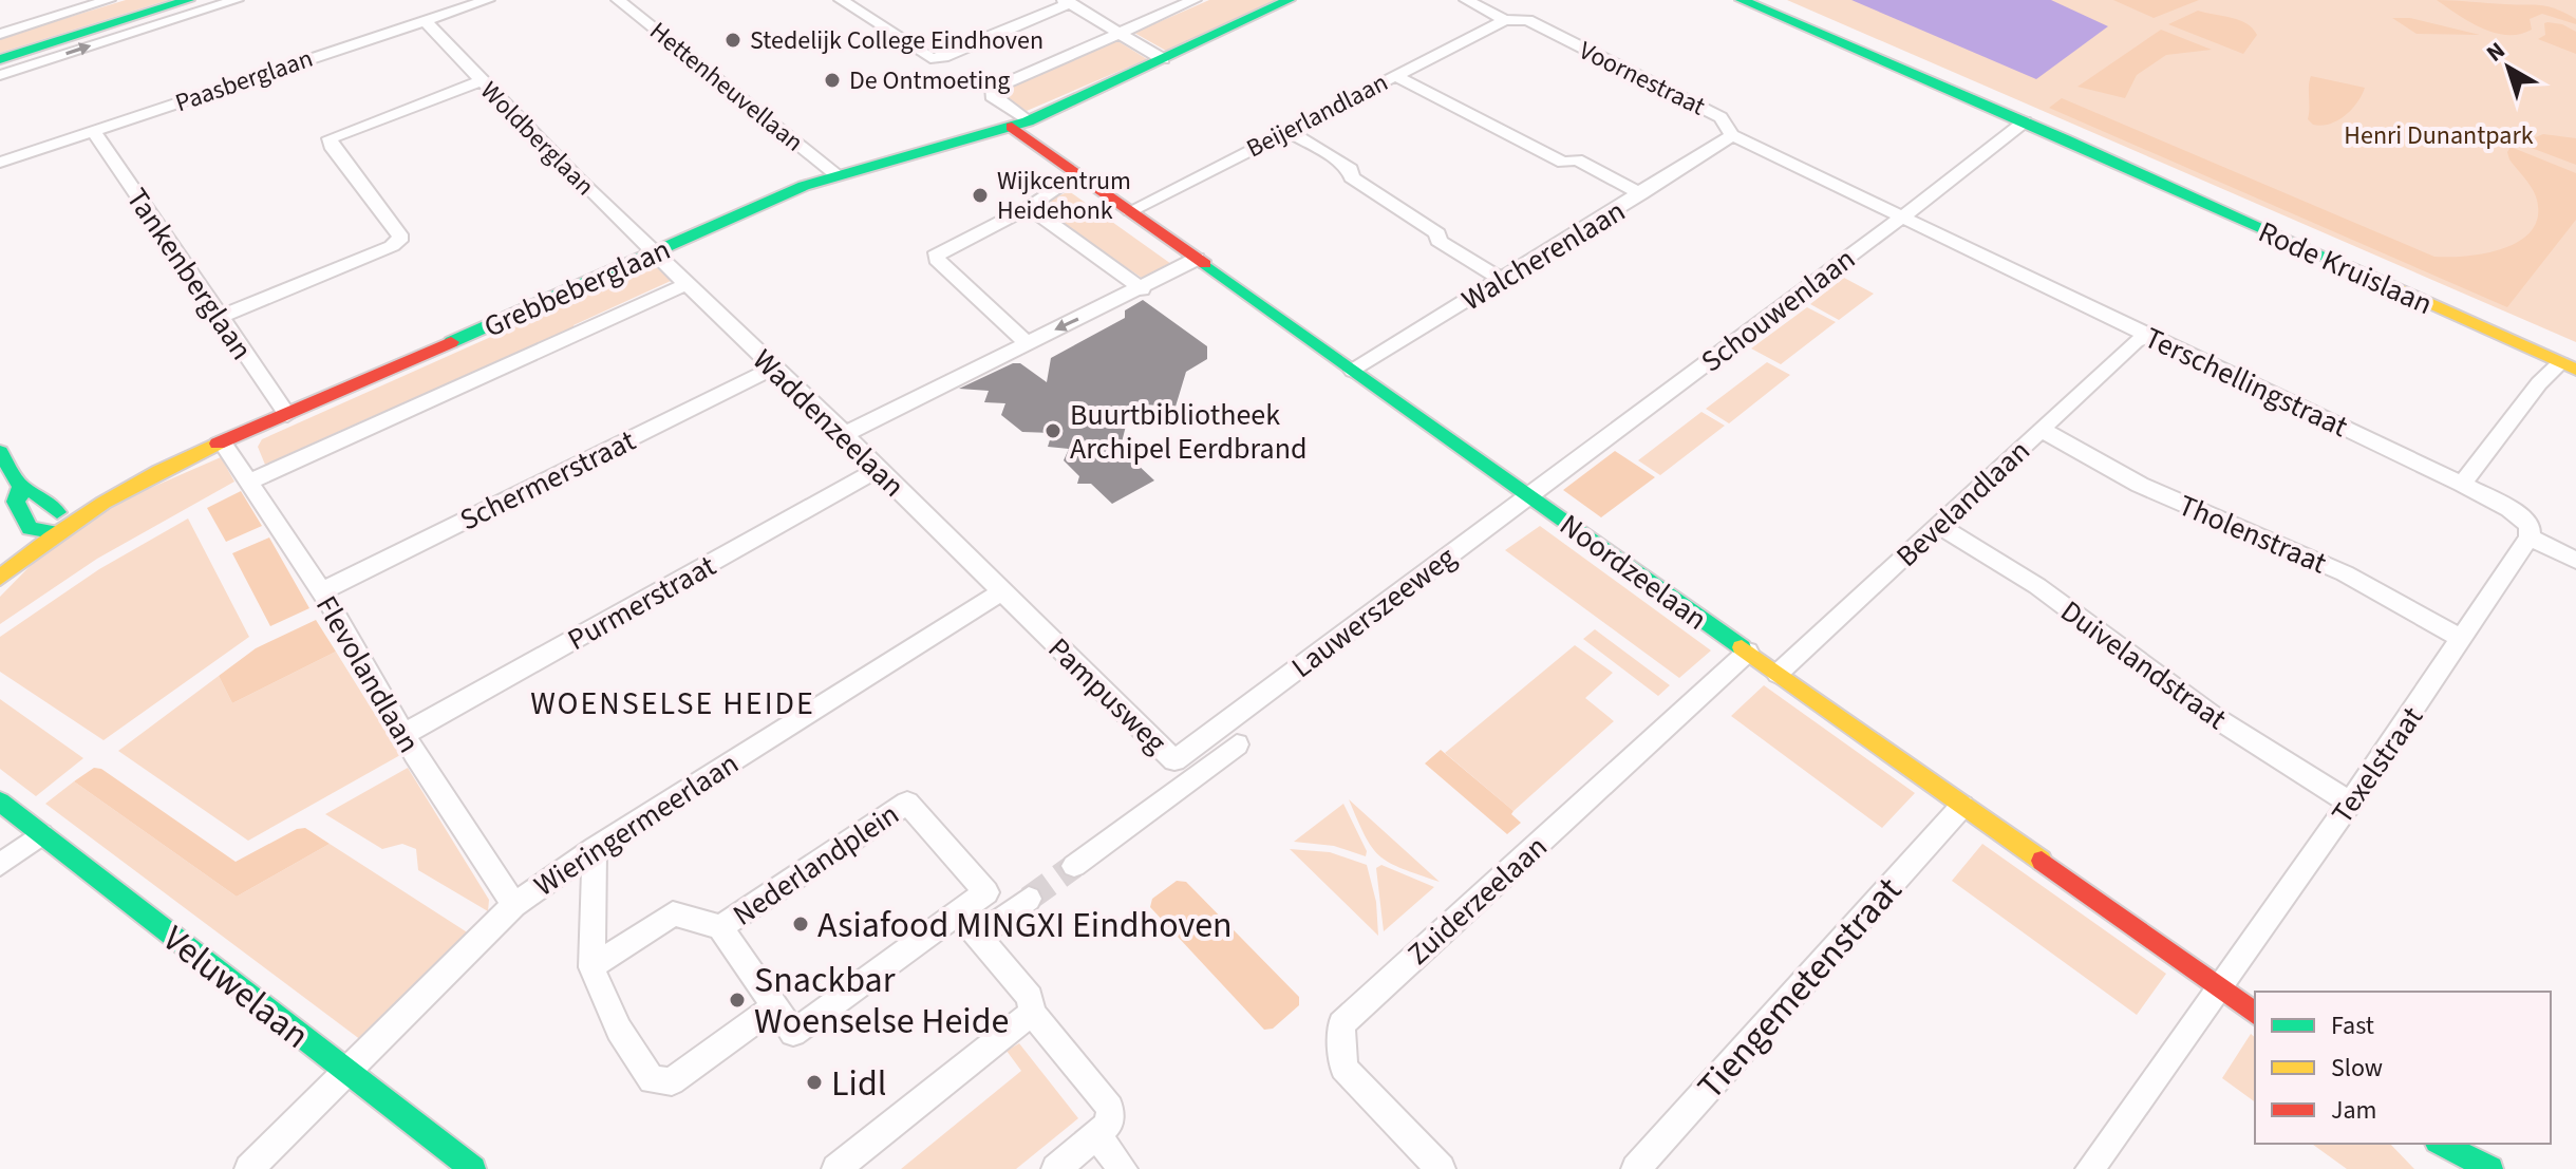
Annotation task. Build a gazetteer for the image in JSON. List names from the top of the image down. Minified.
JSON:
{"streets":{"street":["Voornestraat","Paasberglaan","Hettenheuvellaan","Beijerlandlaan","Woldberglaan","Walcherenlaan","Rode Kruislaan","Tankenberglaan","Grebbeberglaan","Schouwenlaan","Terschellingstraat","Waddenzeelaan","Schermerstraat","Bevelandlaan","Tholenstraat","Noordzeelaan","Purmerstraat","Lauwerszeeweg","Duivelandstraat","Flevolandlaan","Pampusweg","Texelstraat","Wieringermeerlaan","Nederlandplein","Zuiderzeelaan","Veluwelaan","Tiengemetenstraat"]},"crossings":[["Voornestraat","Beijerlandlaan"],["Voornestraat","Walcherenlaan"],["Voornestraat","Schouwenlaan"],["Voornestraat","Terschellingstraat"],["Paasberglaan","Woldberglaan"],["Paasberglaan","Tankenberglaan"],["Hettenheuvellaan","Grebbeberglaan"],["Beijerlandlaan","Noordzeelaan"],["Woldberglaan","Grebbeberglaan"],["Woldberglaan","Waddenzeelaan"],["Walcherenlaan","Noordzeelaan"],["Rode Kruislaan","Schouwenlaan"],["Tankenberglaan","Grebbeberglaan"],["Grebbeberglaan","Waddenzeelaan"],["Grebbeberglaan","Noordzeelaan"],["Grebbeberglaan","Flevolandlaan"],["Schouwenlaan","Terschellingstraat"],["Schouwenlaan","Noordzeelaan"],["Schouwenlaan","Lauwerszeeweg"],["Terschellingstraat","Bevelandlaan"],["Terschellingstraat","Texelstraat"],["Waddenzeelaan","Schermerstraat"],["Waddenzeelaan","Purmerstraat"],["Waddenzeelaan","Pampusweg"],["Waddenzeelaan","Wieringermeerlaan"],["Schermerstraat","Flevolandlaan"],["Bevelandlaan","Tholenstraat"],["Bevelandlaan","Noordzeelaan"],["Bevelandlaan","Duivelandstraat"],["Tholenstraat","Texelstraat"],["Noordzeelaan","Lauwerszeeweg"],["Noordzeelaan","Texelstraat"],["Noordzeelaan","Zuiderzeelaan"],["Noordzeelaan","Tiengemetenstraat"],["Purmerstraat","Flevolandlaan"],["Lauwerszeeweg","Pampusweg"],["Duivelandstraat","Texelstraat"],["Flevolandlaan","Wieringermeerlaan"],["Pampusweg","Wieringermeerlaan"],["Wieringermeerlaan","Veluwelaan"]],"districts":["WOENSELSE HEIDE"],"parks":["Henri Dunantpark"],"places":["Stedelijk College Eindhoven","De Ontmoeting","Wijkcentrum Heidehonk","Buurtbibliotheek Archipel Eerdbrand","Asiafood MINGXI Eindhoven","Snackbar Woenselse Heide","Lidl"],"legend":["Fast","Slow","Jam"],"north":"top left"}
